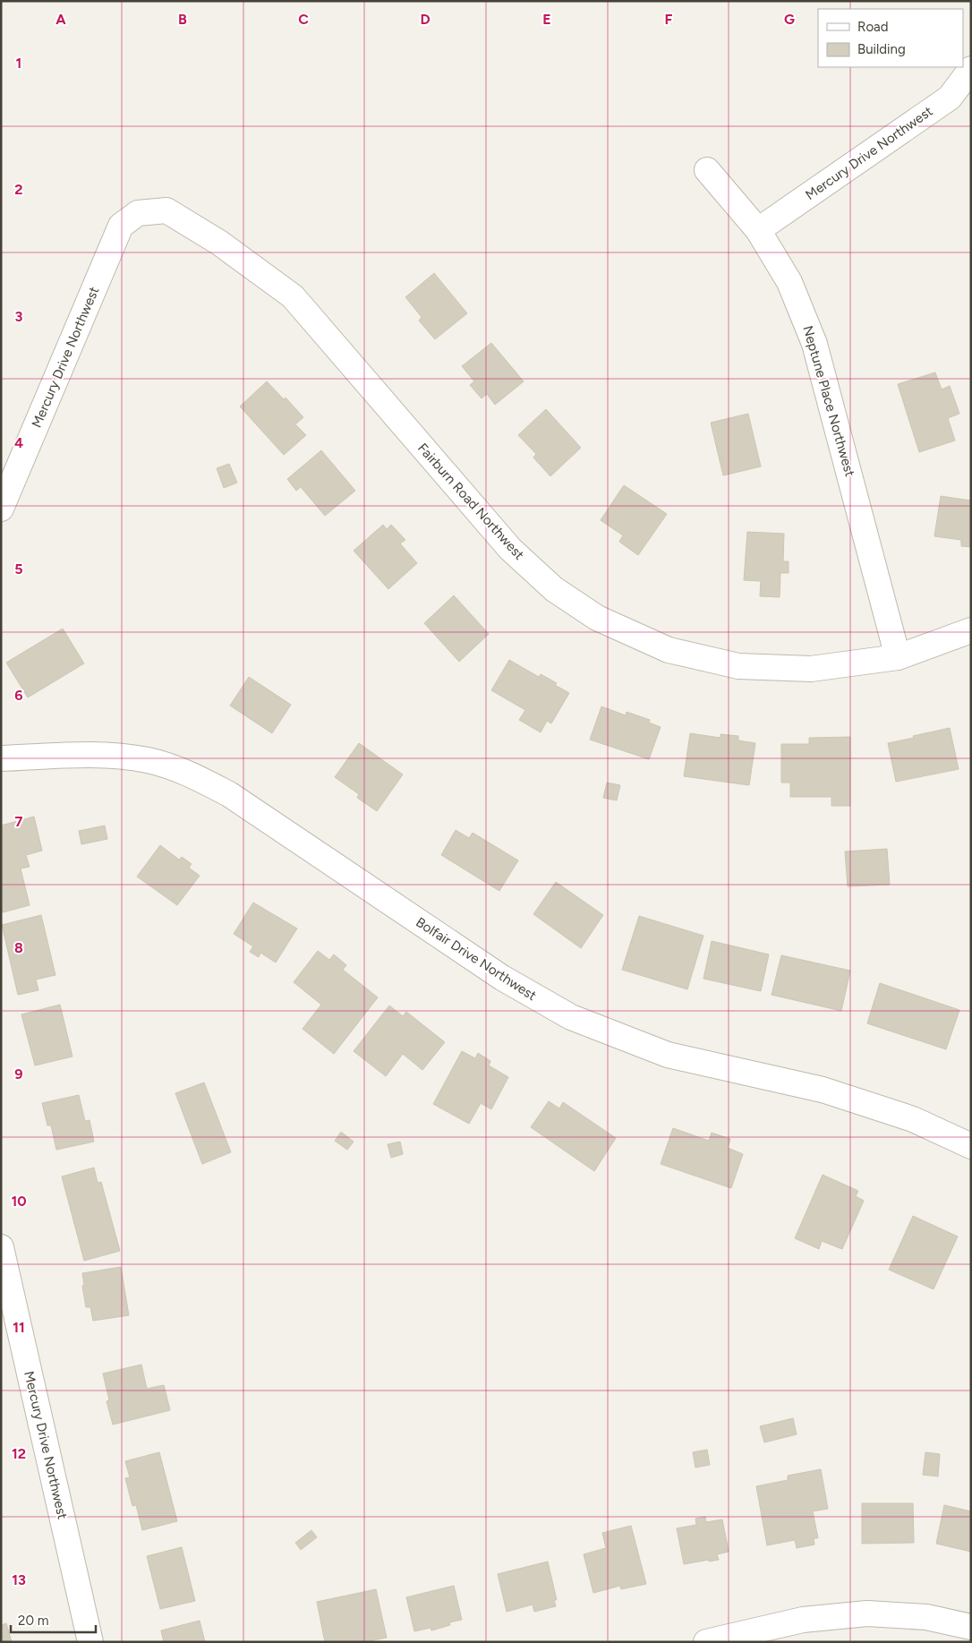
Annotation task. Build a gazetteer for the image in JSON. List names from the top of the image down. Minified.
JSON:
{"streets":{"street":["Mercury Drive Northwest","Neptune Place Northwest","Fairburn Road Northwest","Bolfair Drive Northwest"]},"crossings":[["Mercury Drive Northwest","Neptune Place Northwest"],["Mercury Drive Northwest","Fairburn Road Northwest"],["Neptune Place Northwest","Fairburn Road Northwest"]],"legend":["Road","Building"],"scale_bar":"20 m","grid":{"columns":["A","B","C","D","E","F","G"],"rows":["1","2","3","4","5","6","7","8","9","10","11","12","13"]}}
